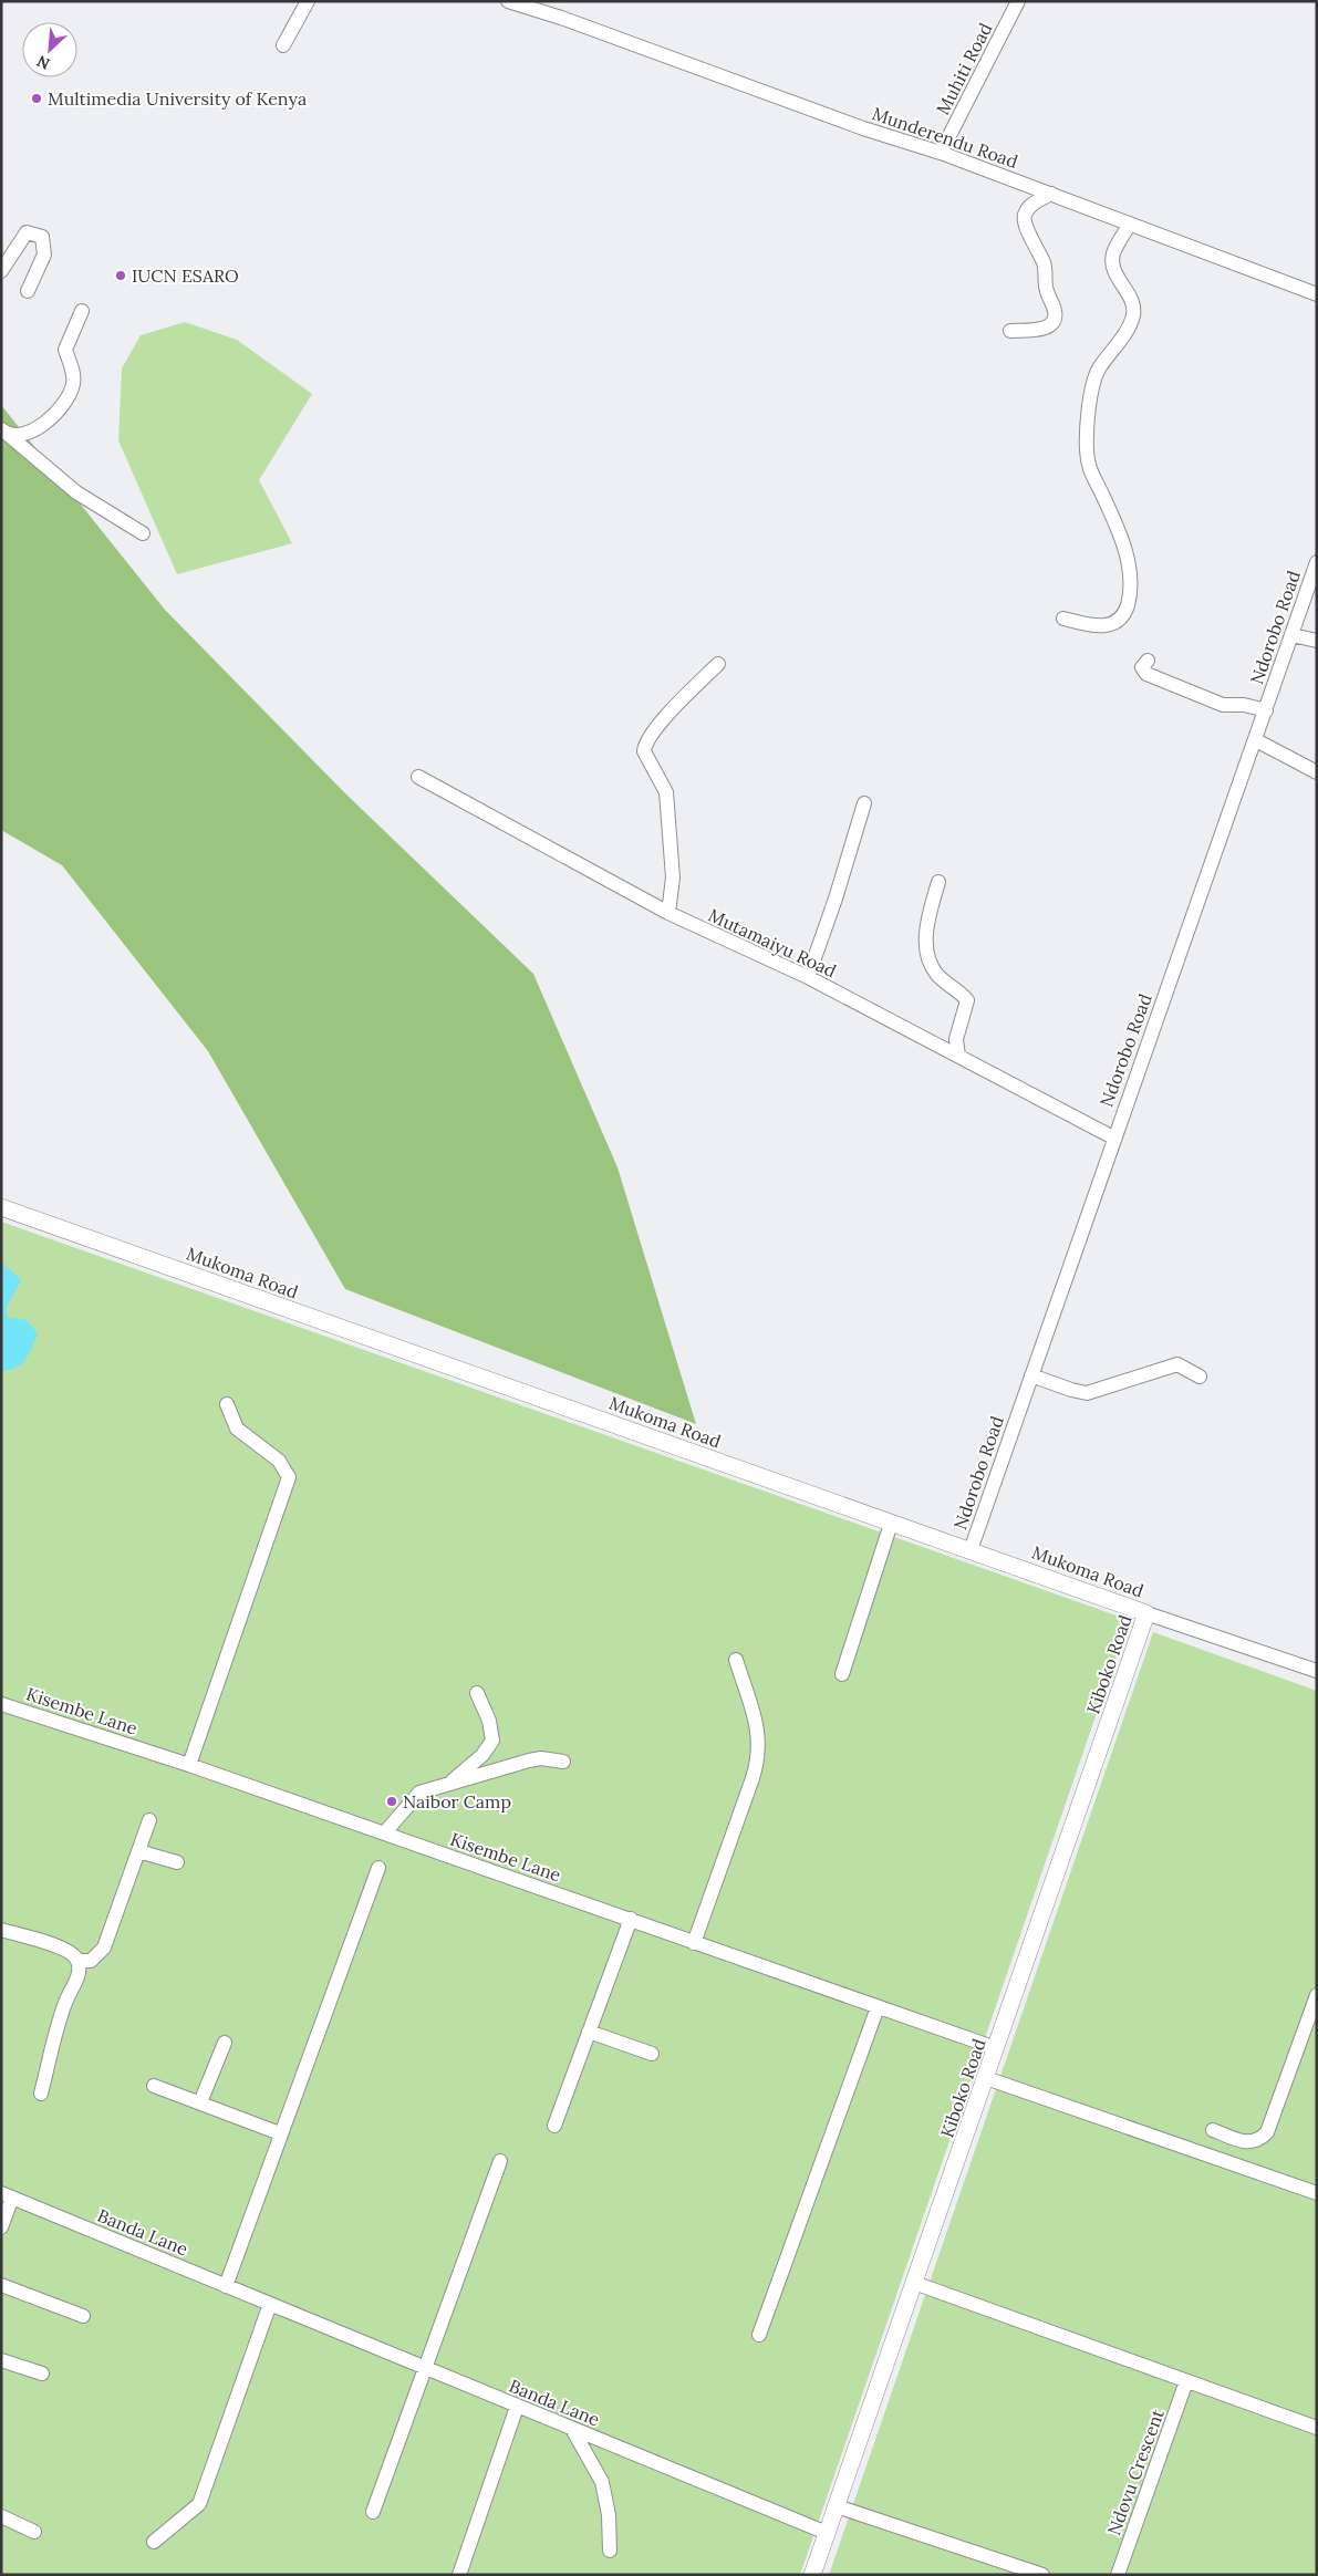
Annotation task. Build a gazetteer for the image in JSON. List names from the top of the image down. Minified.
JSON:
{"streets":{"street":["Muhiti Road","Munderendu Road","Ndorobo Road","Mutamaiyu Road","Mukoma Road","Kiboko Road","Kisembe Lane","Banda Lane","Ndovu Crescent"]},"crossings":[["Muhiti Road","Munderendu Road"],["Ndorobo Road","Mutamaiyu Road"],["Ndorobo Road","Mukoma Road"],["Mukoma Road","Kiboko Road"],["Kiboko Road","Kisembe Lane"],["Kiboko Road","Banda Lane"]],"places":["Multimedia University of Kenya","IUCN ESARO","Naibor Camp"],"north":"bottom left"}
